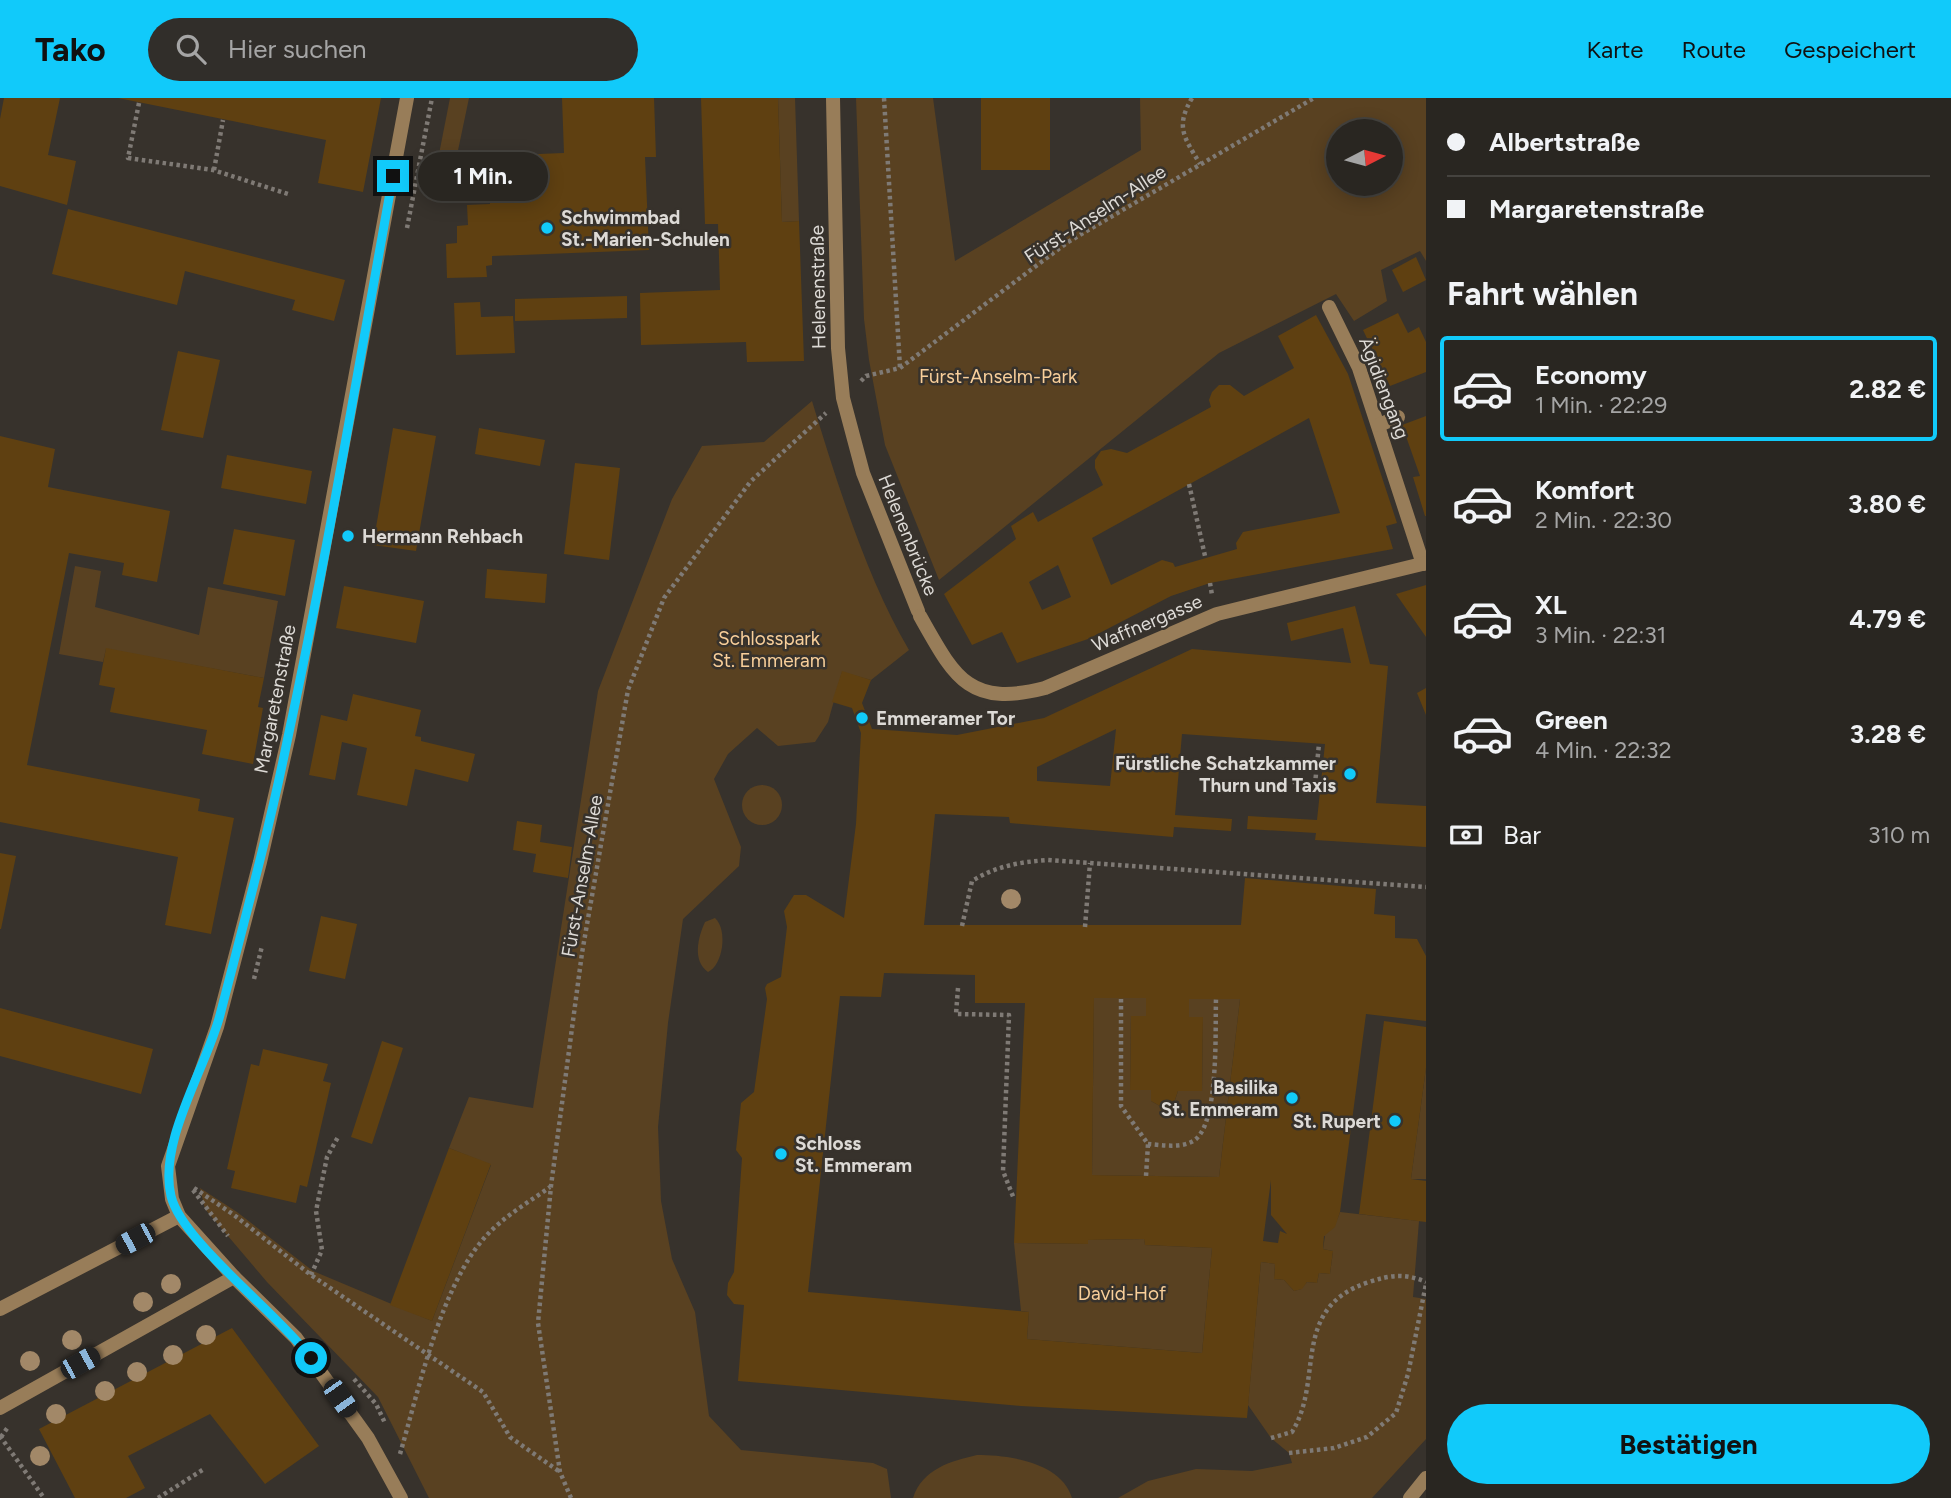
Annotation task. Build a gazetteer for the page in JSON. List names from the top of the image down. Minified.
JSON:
{"streets":{"street":["Helenenstraße","Ägidiengang","Helenenbrücke","Waffnergasse","Margaretenstraße"],"path":["Fürst-Anselm-Allee"]},"crossings":[["Fürst-Anselm-Allee","Helenenstraße"],["Helenenstraße","Helenenbrücke"],["Ägidiengang","Waffnergasse"],["Helenenbrücke","Waffnergasse"]],"parks":["Fürst-Anselm-Park","Schlosspark St. Emmeram","David-Hof"],"places":["Schwimmbad St.-Marien-Schulen","Hermann Rehbach","Emmeramer Tor","Fürstliche Schatzkammer Thurn und Taxis","Basilika St. Emmeram","St. Rupert","Schloss St. Emmeram"],"north":"right","page":{"header":"Tako","search":"Hier suchen","nav":["Karte","Route","Gespeichert"],"banner":["Albertstraße","Margaretenstraße"],"bubble":"1 Min.","heading":"Fahrt wählen","list":[{"name":"Economy","note":"1 Min. · 22:29","value":"2.82 €"},{"name":"Komfort","note":"2 Min. · 22:30","value":"3.80 €"},{"name":"XL","note":"3 Min. · 22:31","value":"4.79 €"},{"name":"Green","note":"4 Min. · 22:32","value":"3.28 €"}],"pay":["Bar","310 m"],"buttons":"Bestätigen"}}
